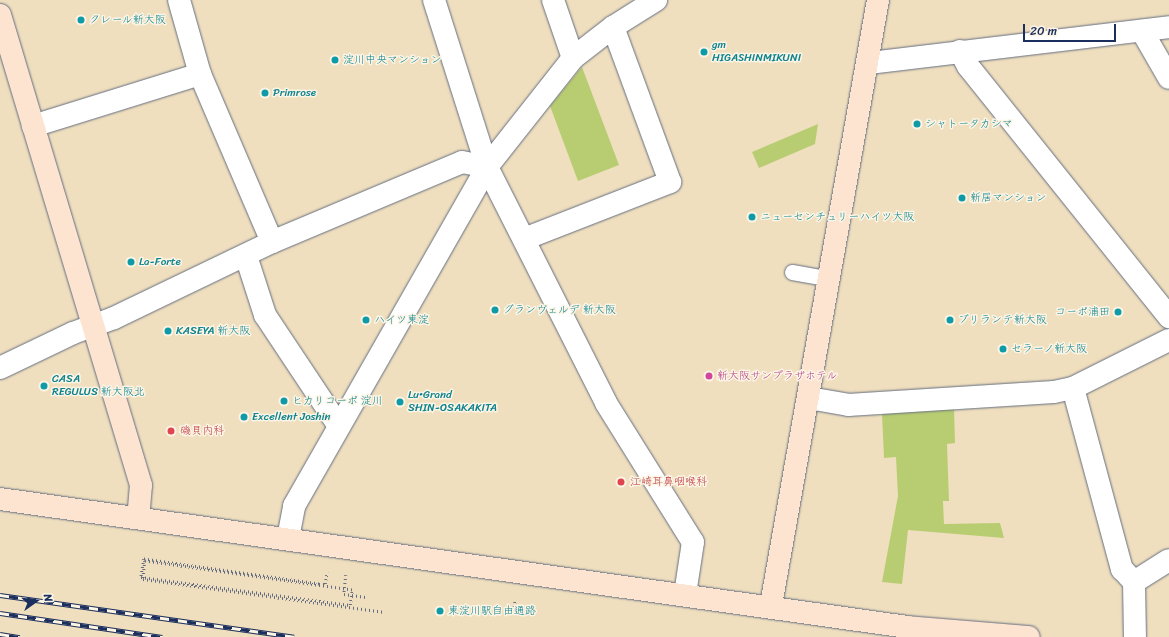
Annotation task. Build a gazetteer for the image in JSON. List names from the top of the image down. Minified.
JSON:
{"places":["クレール新大阪","gm HIGASHINMIKUNI","淀川中央マンション","Primrose","シャトータカシマ","新居マンション","ニューセンチュリーハイツ大阪","La-Forte","グランヴェルデ 新大阪","コーポ浦田","ハイツ東淀","ブリランテ新大阪","KASEYA 新大阪","セラーノ新大阪","新大阪サンプラザホテル","CASA REGULUS 新大阪北","ヒカリコーポ 淀川","Lu•Grand SHIN-OSAKAKITA","Excellent Joshin","磯貝内科","江崎耳鼻咽喉科","東淀川駅自由通路"],"scale_bar":"20 m","north":"right"}
